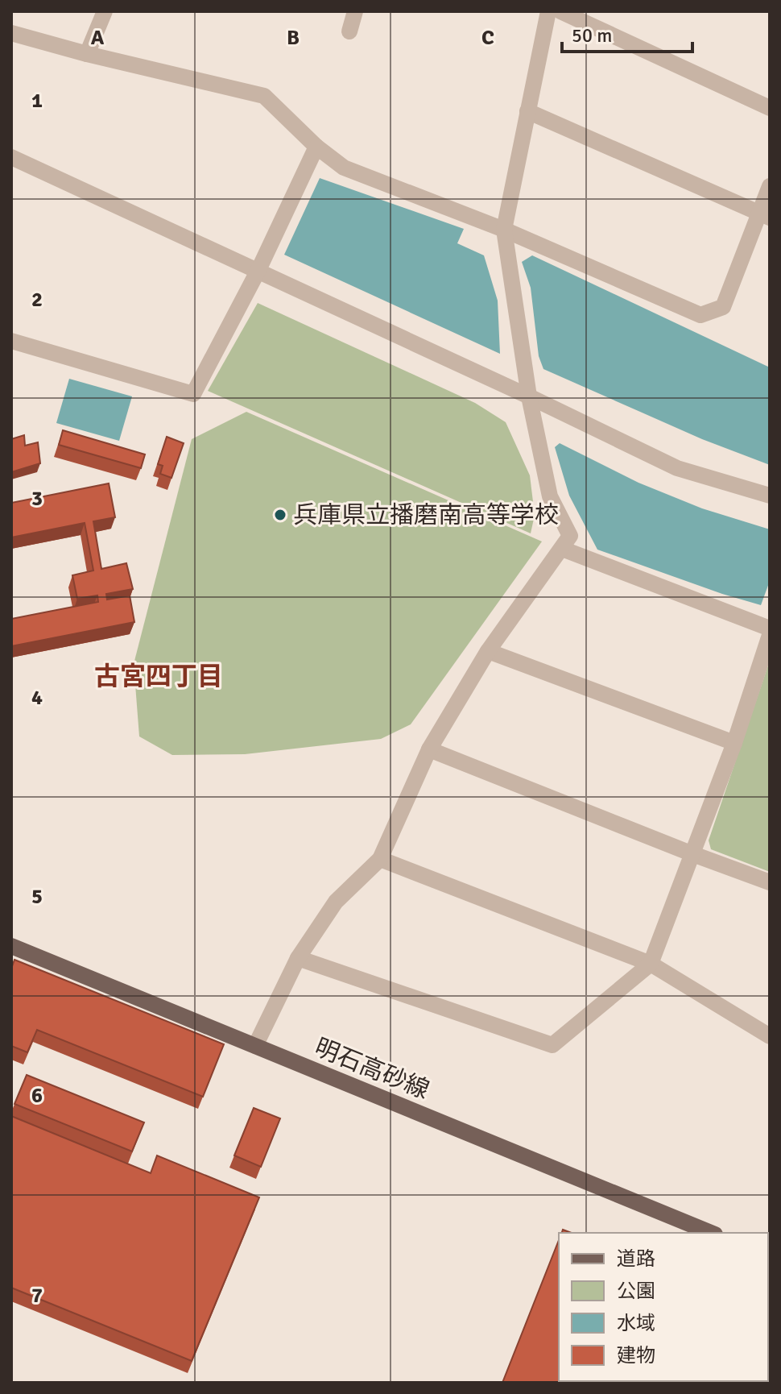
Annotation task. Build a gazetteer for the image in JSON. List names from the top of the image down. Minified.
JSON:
{"streets":{"main road":["明石高砂線"]},"districts":["古宮四丁目"],"places":["兵庫県立播磨南高等学校"],"legend":["道路","公園","水域","建物"],"scale_bar":"50 m","grid":{"columns":["A","B","C"],"rows":["1","2","3","4","5","6","7"]}}
